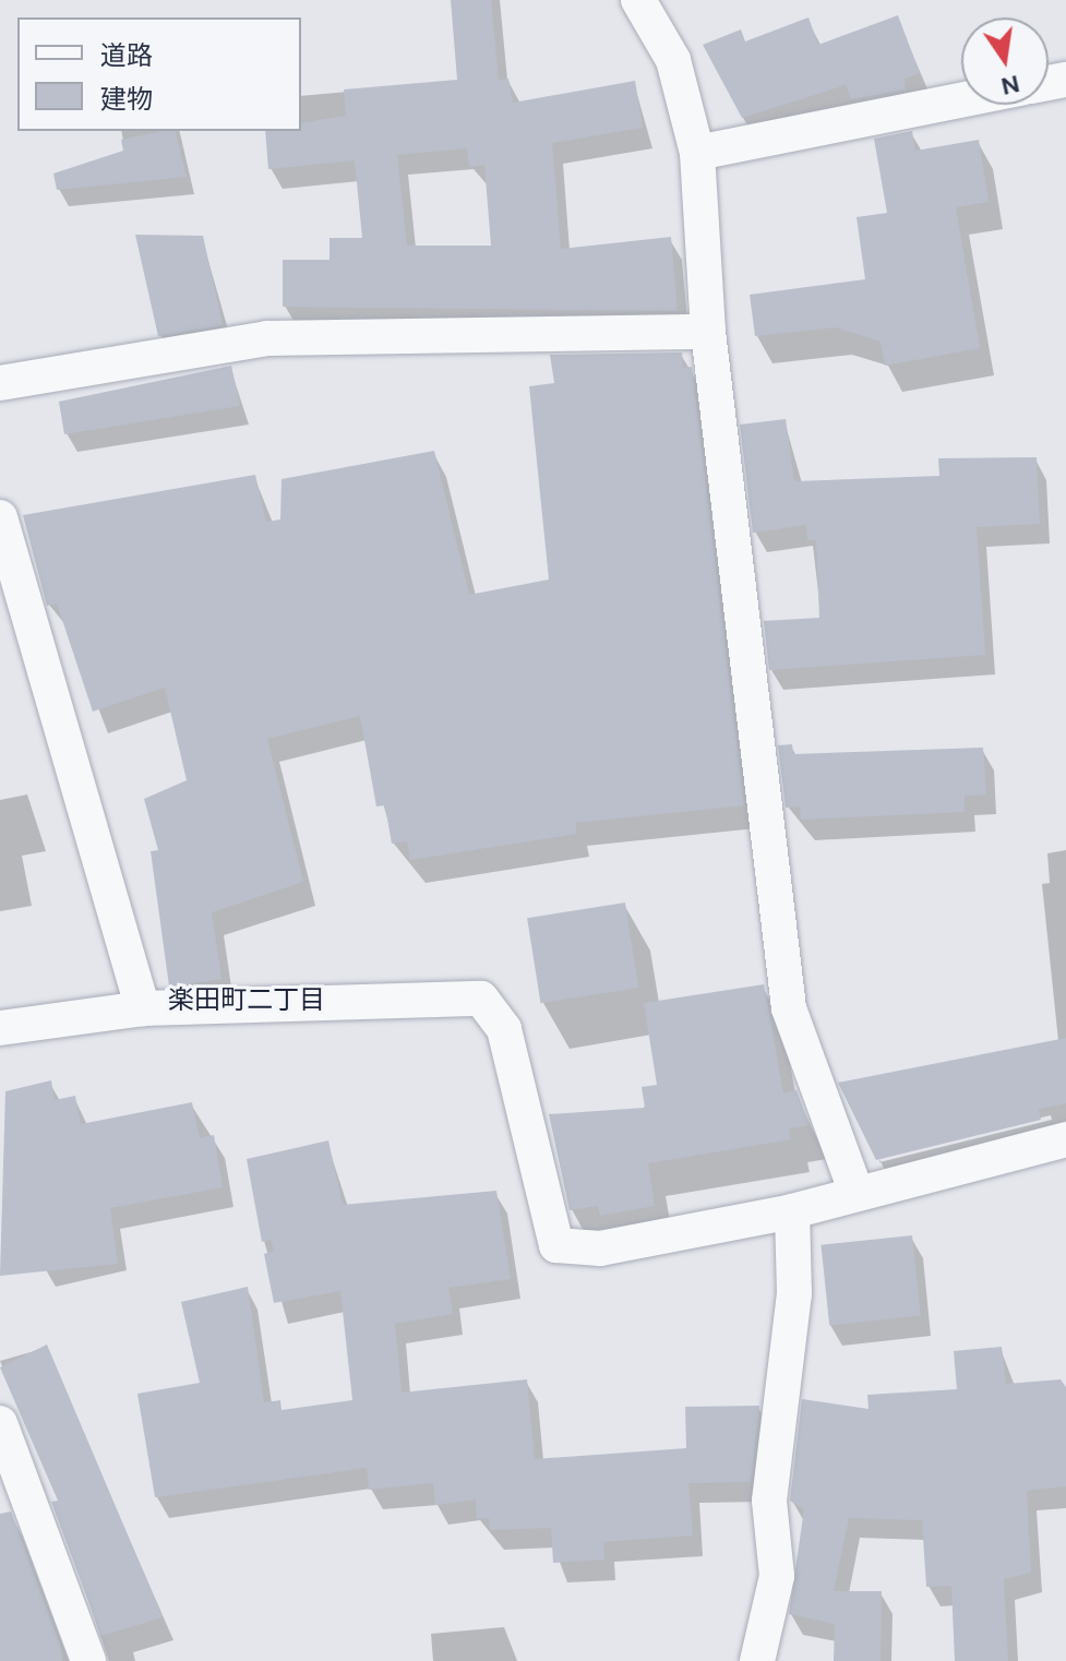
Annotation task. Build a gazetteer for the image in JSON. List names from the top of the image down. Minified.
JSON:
{"districts":["楽田町二丁目"],"legend":["道路","建物"],"north":"bottom"}
